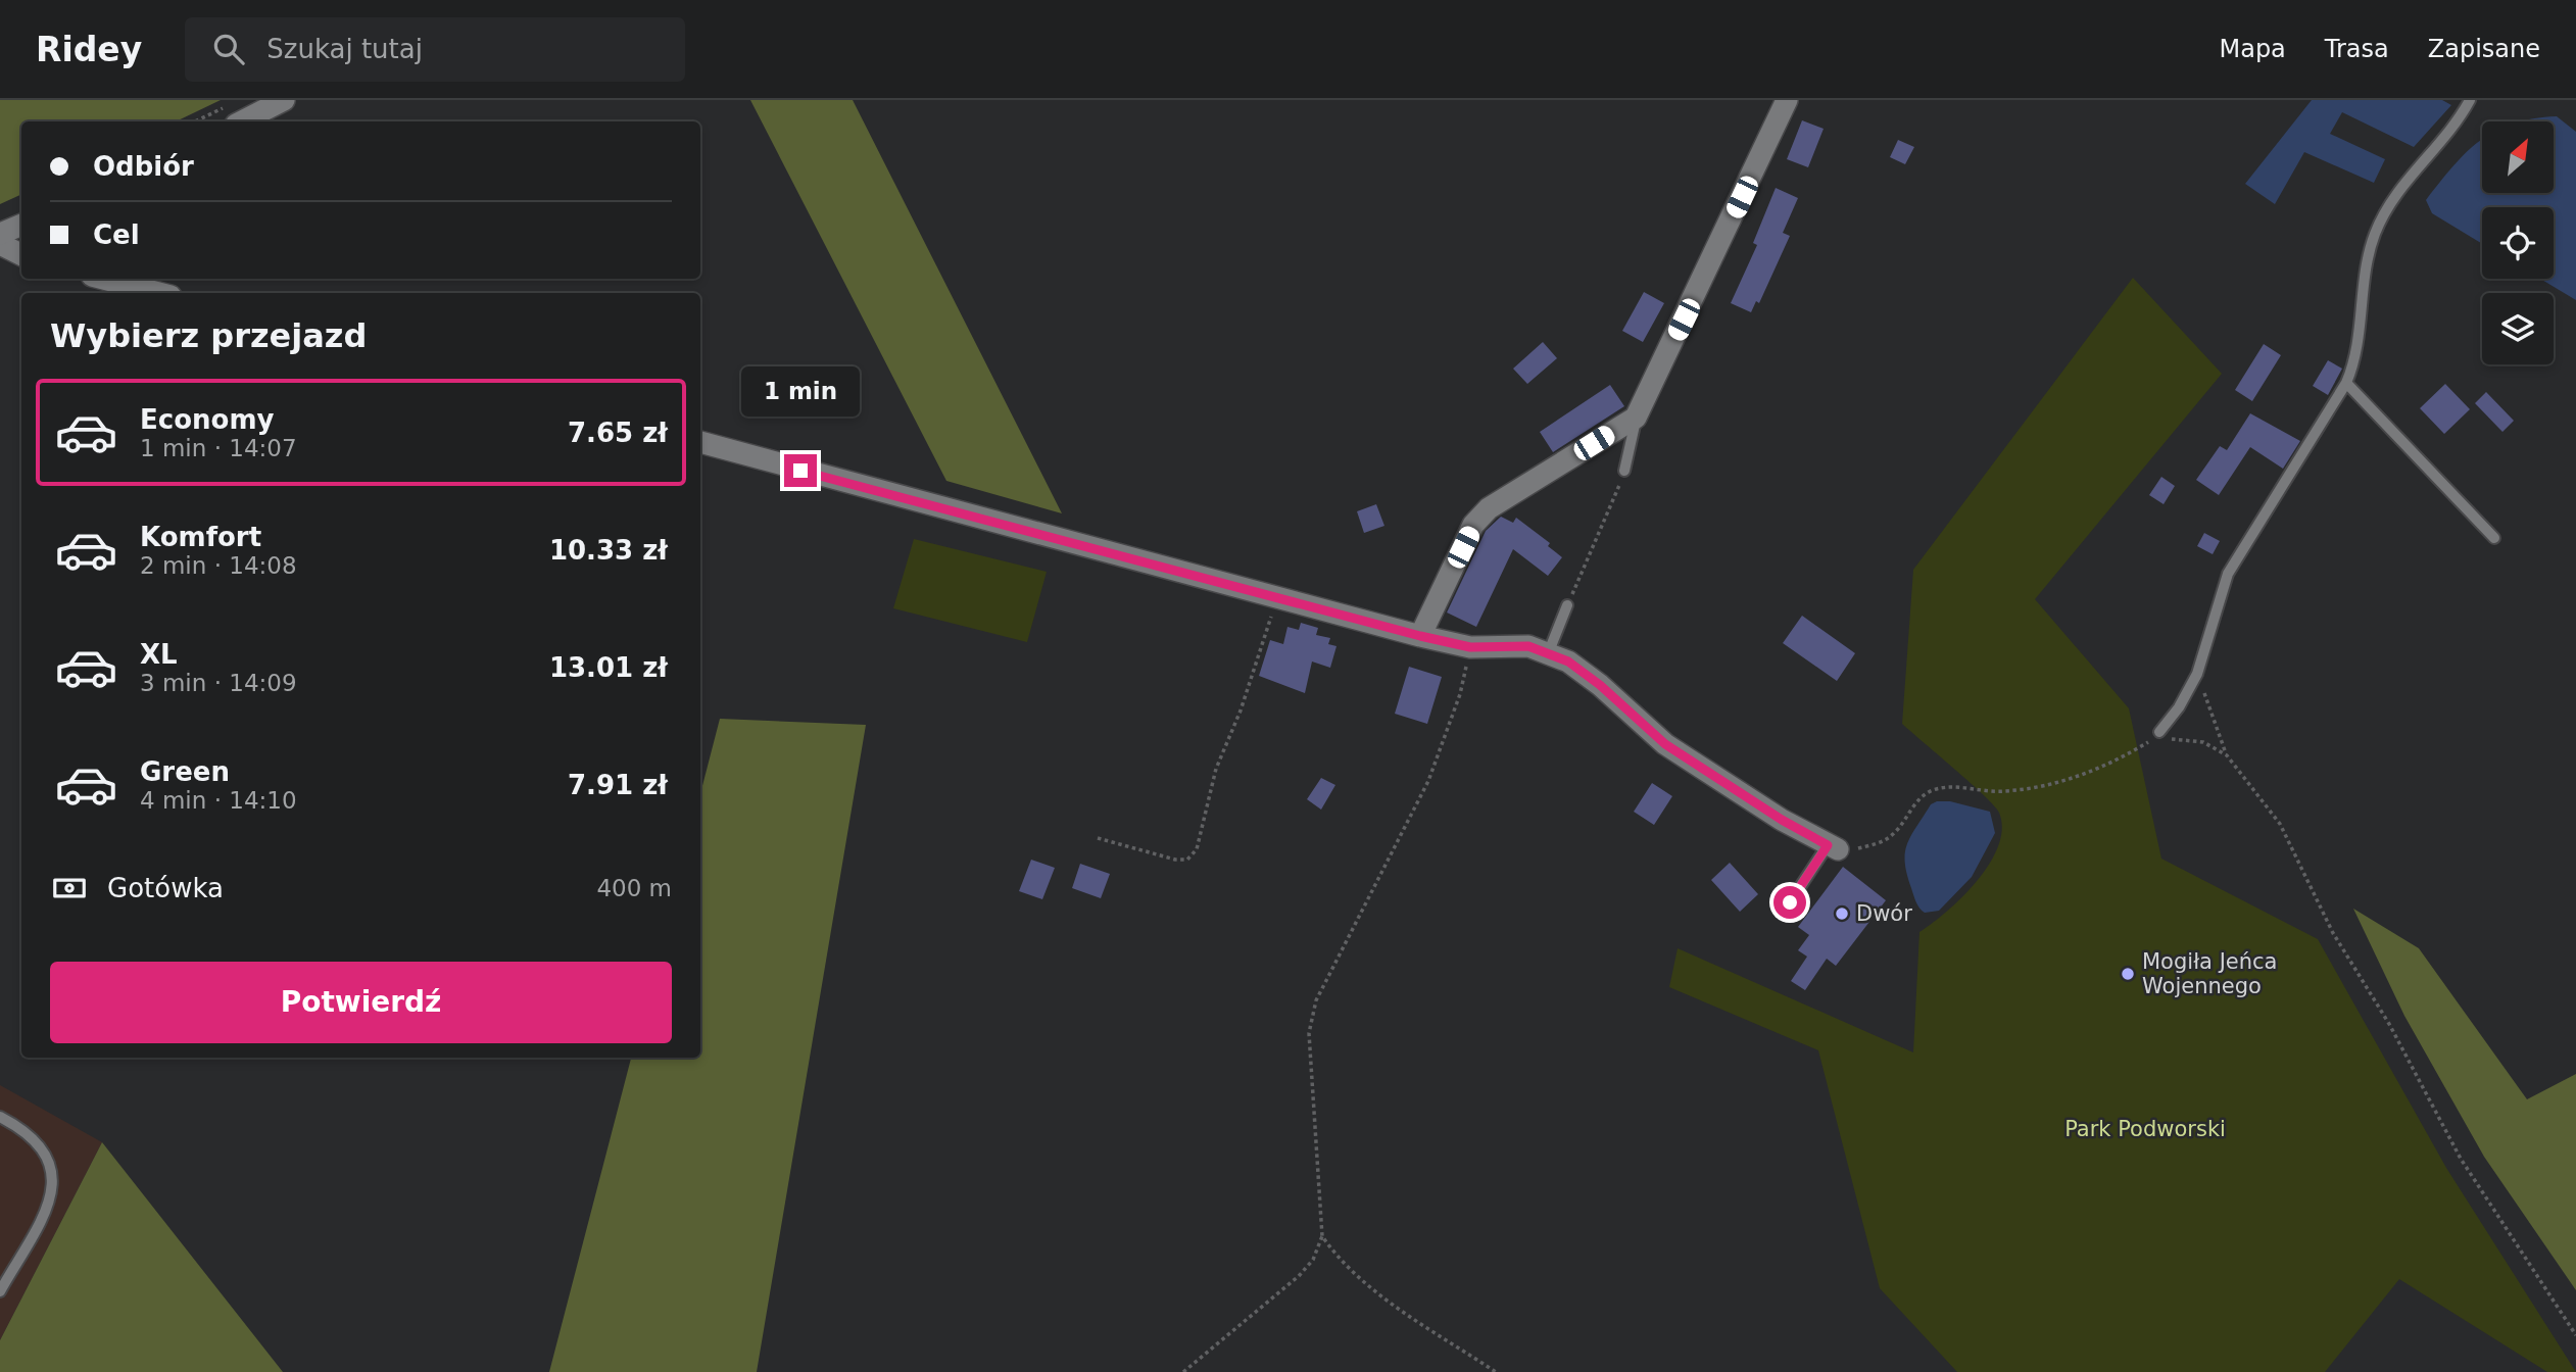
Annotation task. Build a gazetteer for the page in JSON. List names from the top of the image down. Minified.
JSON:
{"parks":["Park Podworski"],"places":["Dwór","Mogiła Jeńca Wojennego"],"north":"top right","page":{"header":"Ridey","search":"Szukaj tutaj","nav":["Mapa","Trasa","Zapisane"],"banner":["Odbiór","Cel"],"heading":"Wybierz przejazd","bubble":"1 min","list":[{"name":"Economy","note":"1 min · 14:07","value":"7.65 zł"},{"name":"Komfort","note":"2 min · 14:08","value":"10.33 zł"},{"name":"XL","note":"3 min · 14:09","value":"13.01 zł"},{"name":"Green","note":"4 min · 14:10","value":"7.91 zł"}],"pay":["Gotówka","400 m"],"buttons":"Potwierdź"}}
